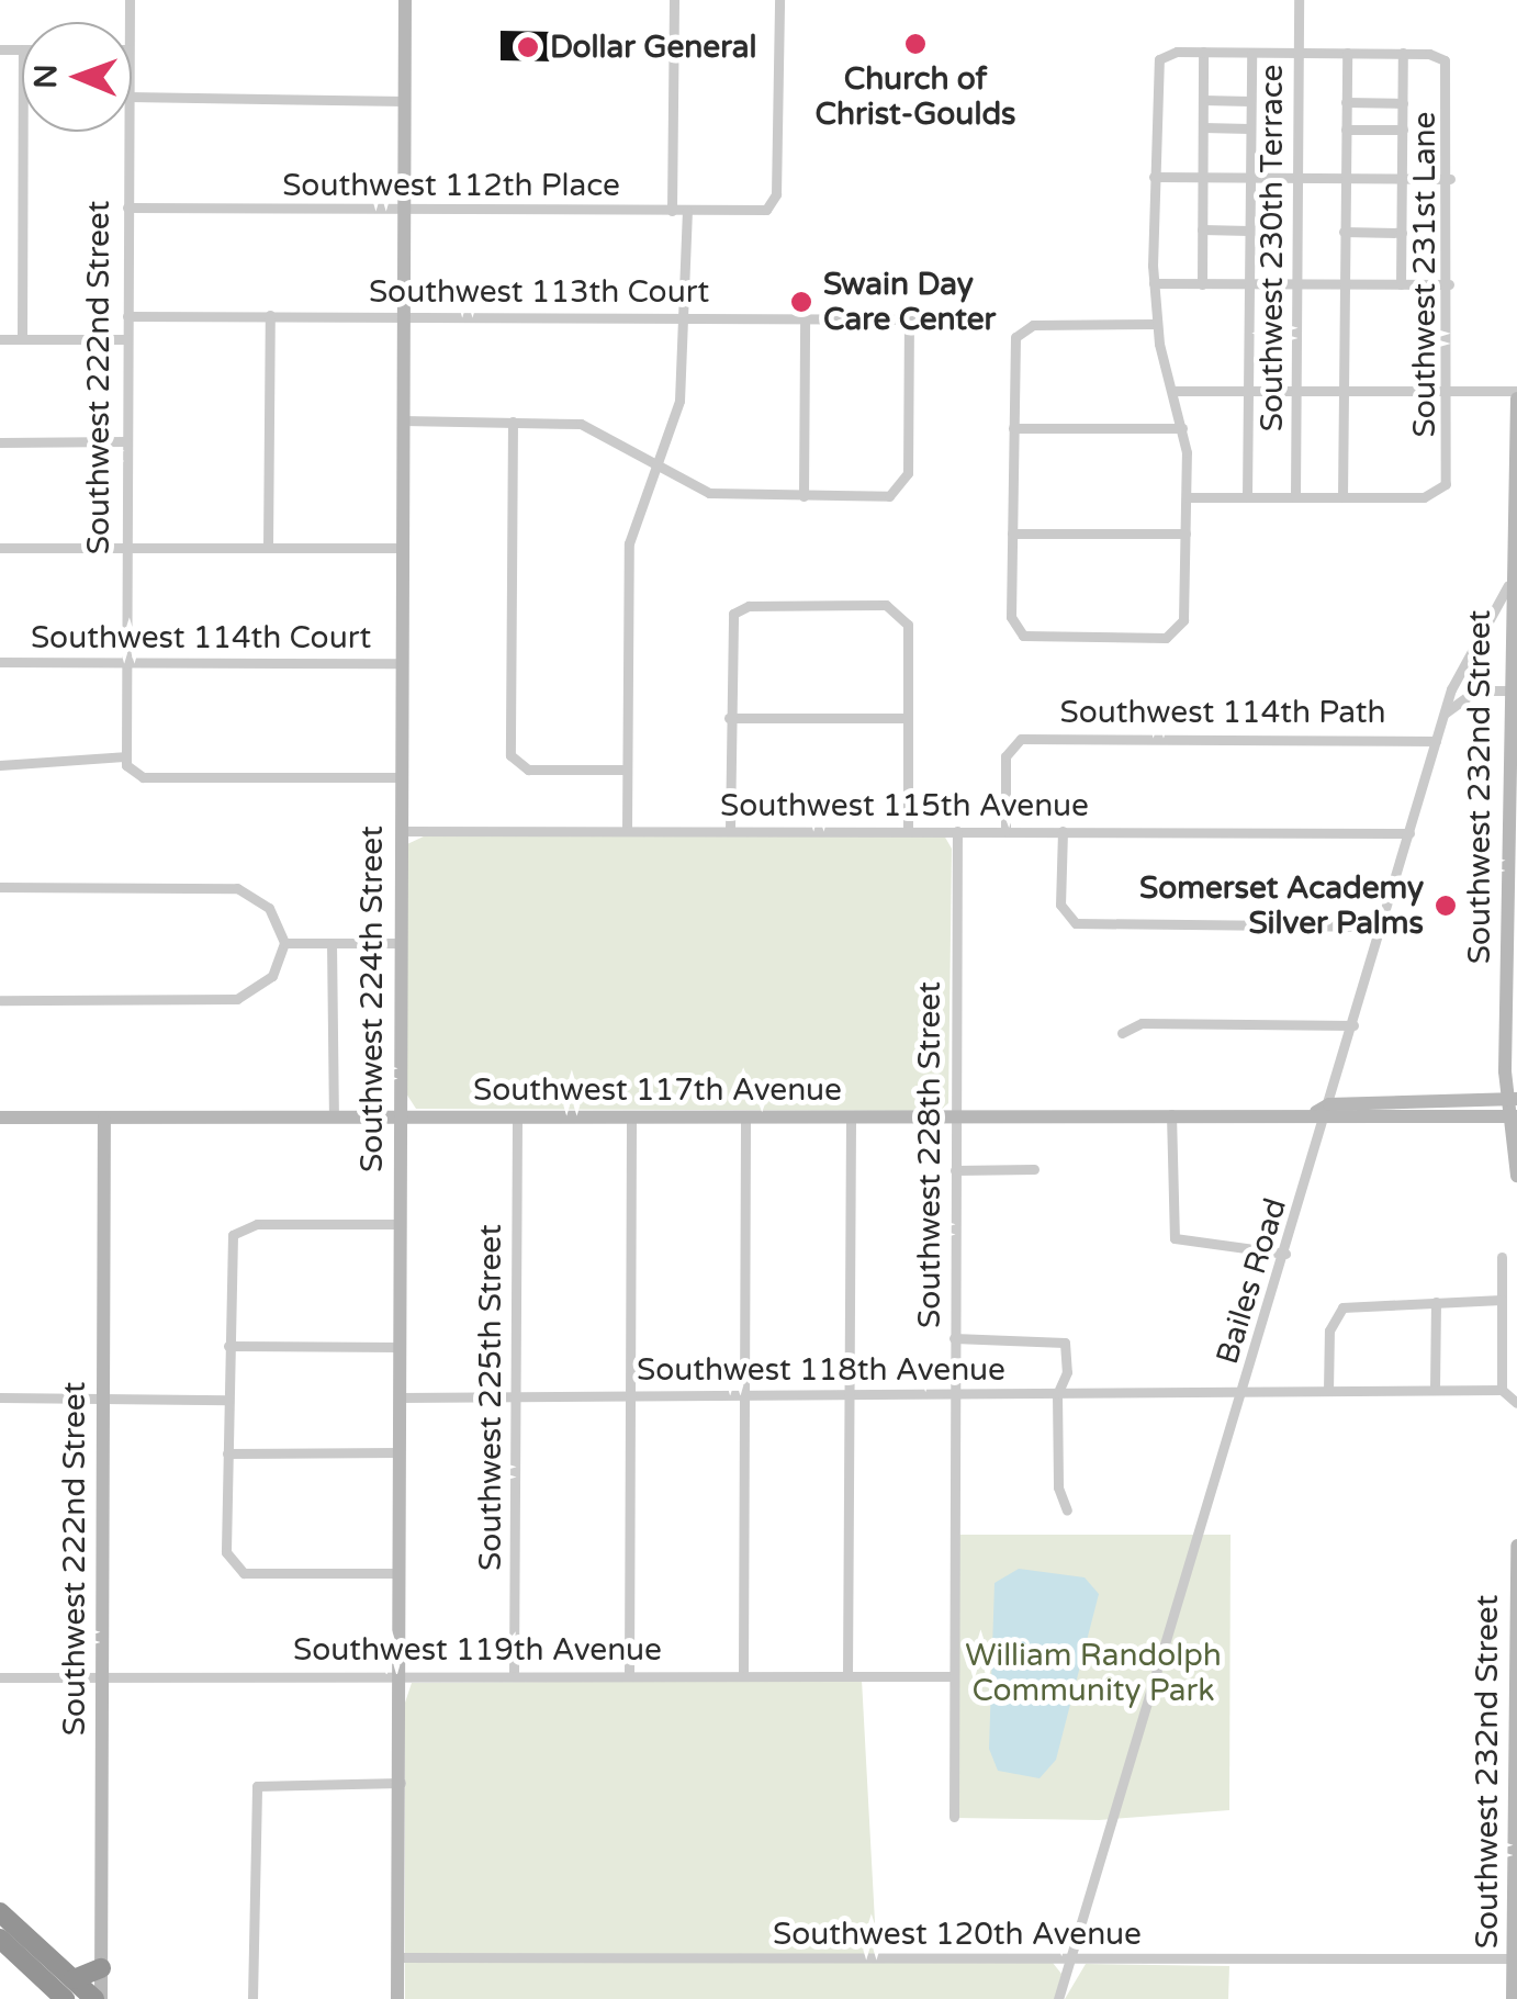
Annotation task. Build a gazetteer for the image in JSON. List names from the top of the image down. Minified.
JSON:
{"streets":{"street":["Southwest 112th Place","Southwest 230th Terrace","Southwest 231st Lane","Southwest 113th Court","Southwest 222nd Street","Southwest 114th Court","Southwest 114th Path","Southwest 232nd Street","Southwest 115th Avenue","Southwest 224th Street","Southwest 117th Avenue","Southwest 228th Street","Bailes Road","Southwest 118th Avenue","Southwest 225th Street","Southwest 119th Avenue","Southwest 120th Avenue"]},"crossings":[["Southwest 112th Place","Southwest 222nd Street"],["Southwest 112th Place","Southwest 224th Street"],["Southwest 113th Court","Southwest 222nd Street"],["Southwest 113th Court","Southwest 224th Street"],["Southwest 222nd Street","Southwest 114th Court"],["Southwest 222nd Street","Southwest 117th Avenue"],["Southwest 222nd Street","Southwest 119th Avenue"],["Southwest 114th Court","Southwest 224th Street"],["Southwest 114th Path","Southwest 115th Avenue"],["Southwest 114th Path","Bailes Road"],["Southwest 232nd Street","Southwest 117th Avenue"],["Southwest 232nd Street","Bailes Road"],["Southwest 232nd Street","Southwest 120th Avenue"],["Southwest 115th Avenue","Southwest 224th Street"],["Southwest 115th Avenue","Southwest 228th Street"],["Southwest 115th Avenue","Bailes Road"],["Southwest 224th Street","Southwest 117th Avenue"],["Southwest 224th Street","Southwest 118th Avenue"],["Southwest 224th Street","Southwest 119th Avenue"],["Southwest 224th Street","Southwest 120th Avenue"],["Southwest 117th Avenue","Southwest 228th Street"],["Southwest 117th Avenue","Bailes Road"],["Southwest 117th Avenue","Southwest 225th Street"],["Southwest 228th Street","Southwest 118th Avenue"],["Southwest 228th Street","Southwest 119th Avenue"],["Bailes Road","Southwest 118th Avenue"],["Bailes Road","Southwest 120th Avenue"],["Southwest 118th Avenue","Southwest 225th Street"],["Southwest 225th Street","Southwest 119th Avenue"]],"parks":["William Randolph Community Park"],"places":["Church of Christ-Goulds","Dollar General","Swain Day Care Center","Somerset Academy Silver Palms"],"north":"left"}
